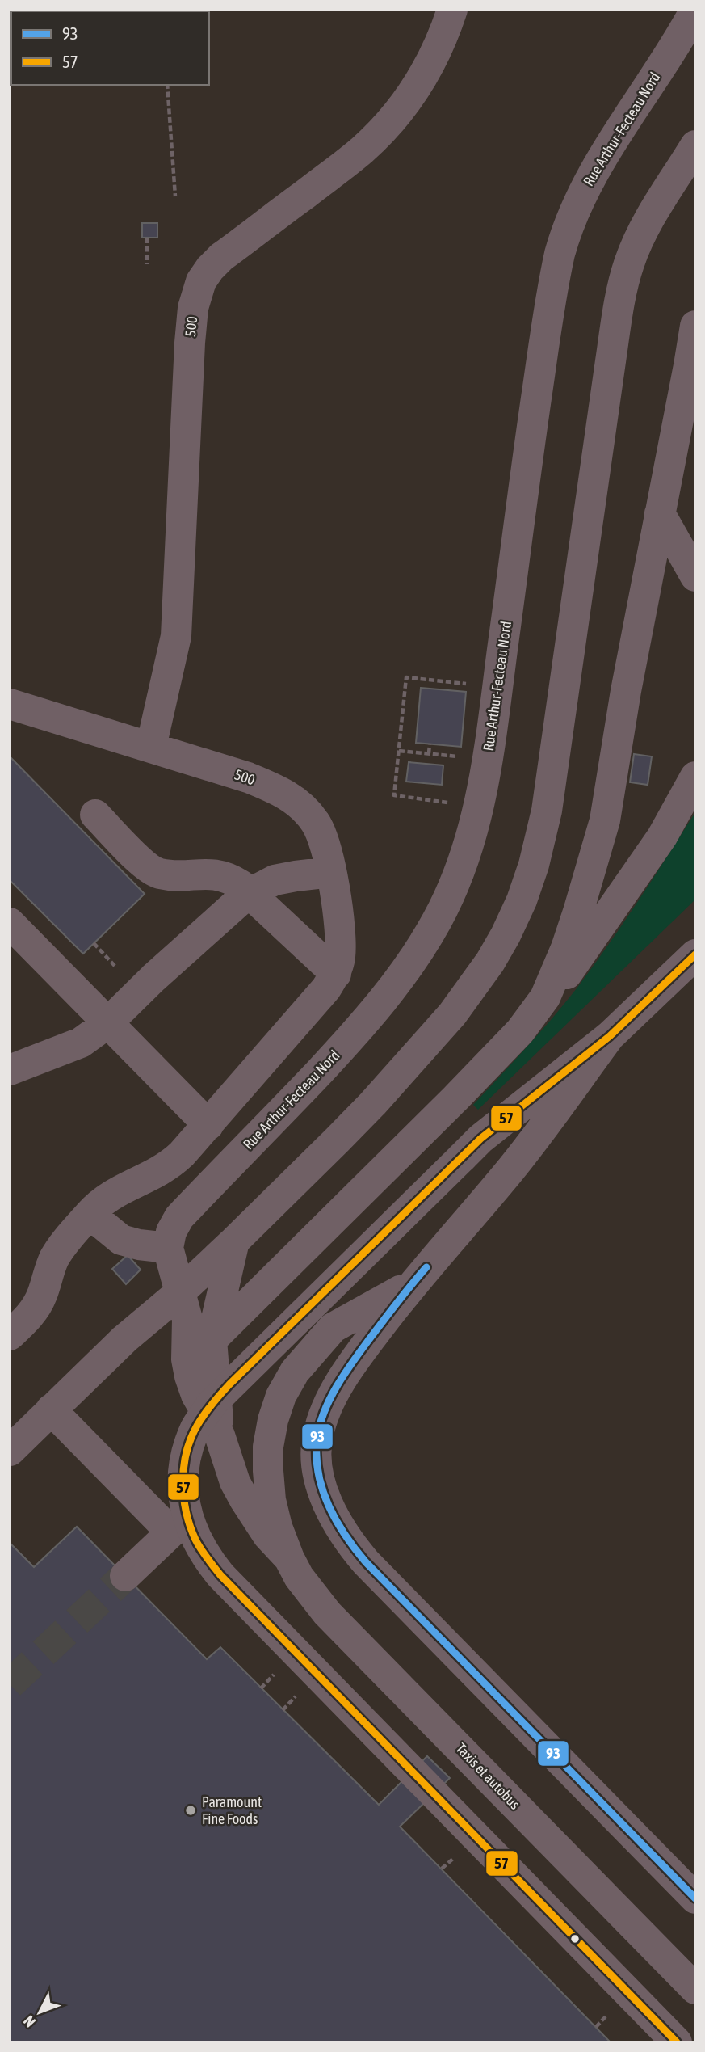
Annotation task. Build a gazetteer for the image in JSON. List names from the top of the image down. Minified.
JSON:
{"streets":{"street":["Rue Arthur-Fecteau Nord","500","Taxis et autobus"]},"places":["Paramount Fine Foods"],"lines":["transit line 57","transit line 93"],"legend":["93","57"],"north":"bottom left"}
